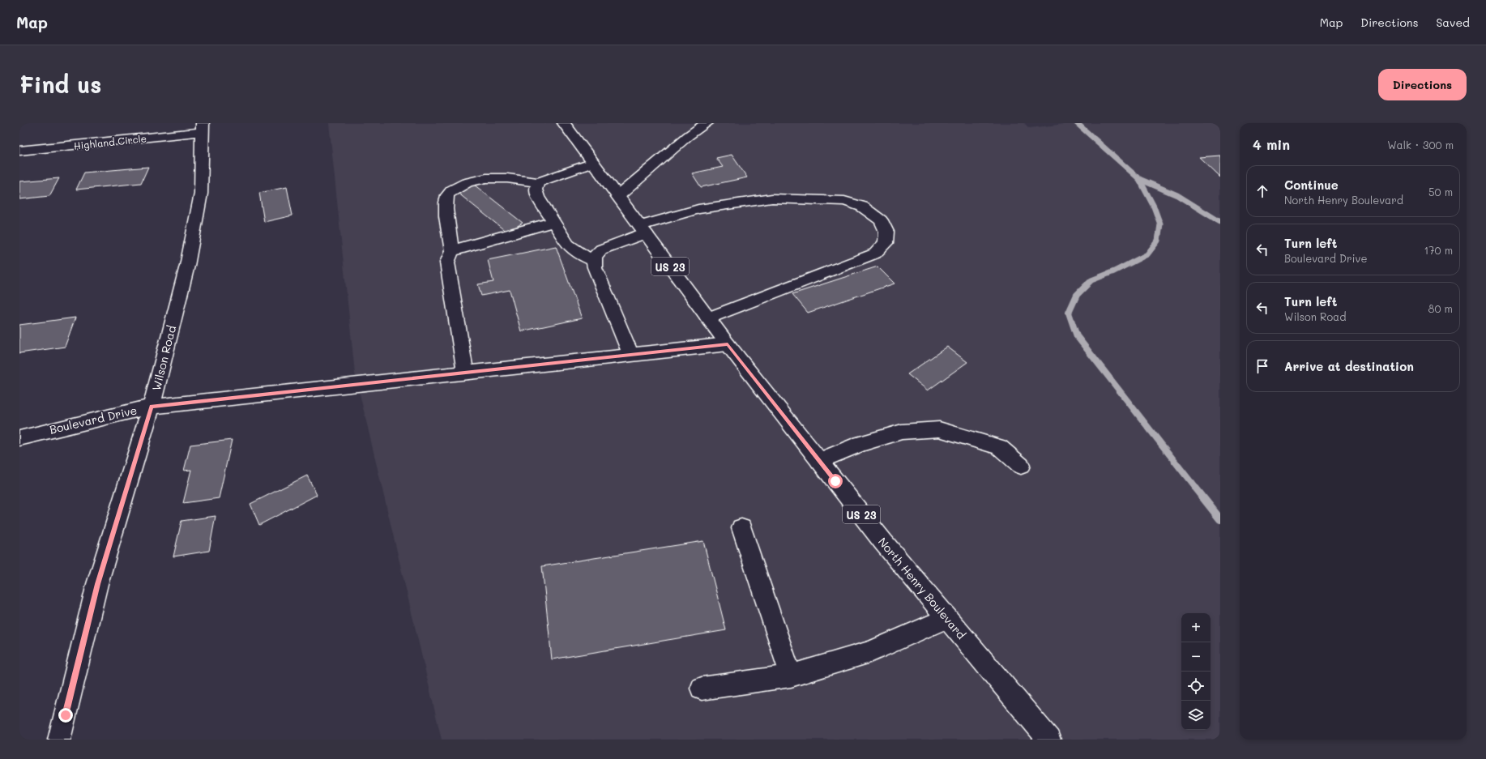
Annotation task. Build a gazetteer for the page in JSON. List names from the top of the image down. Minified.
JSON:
{"streets":{"street":["Highland Circle","US 23","Wilson Road","Boulevard Drive","North Henry Boulevard"]},"crossings":[["Highland Circle","Wilson Road"],["Wilson Road","Boulevard Drive"],["Boulevard Drive","North Henry Boulevard"]],"page":{"header":"Map","nav":["Map","Directions","Saved"],"buttons":"Directions","title":"Find us","heading":["4 min","Walk · 300 m"],"list":[["Continue","North Henry Boulevard","50 m"],["Turn left","Boulevard Drive","170 m"],["Turn left","Wilson Road","80 m"],"Arrive at destination"],"map_buttons":["+","−"]}}
